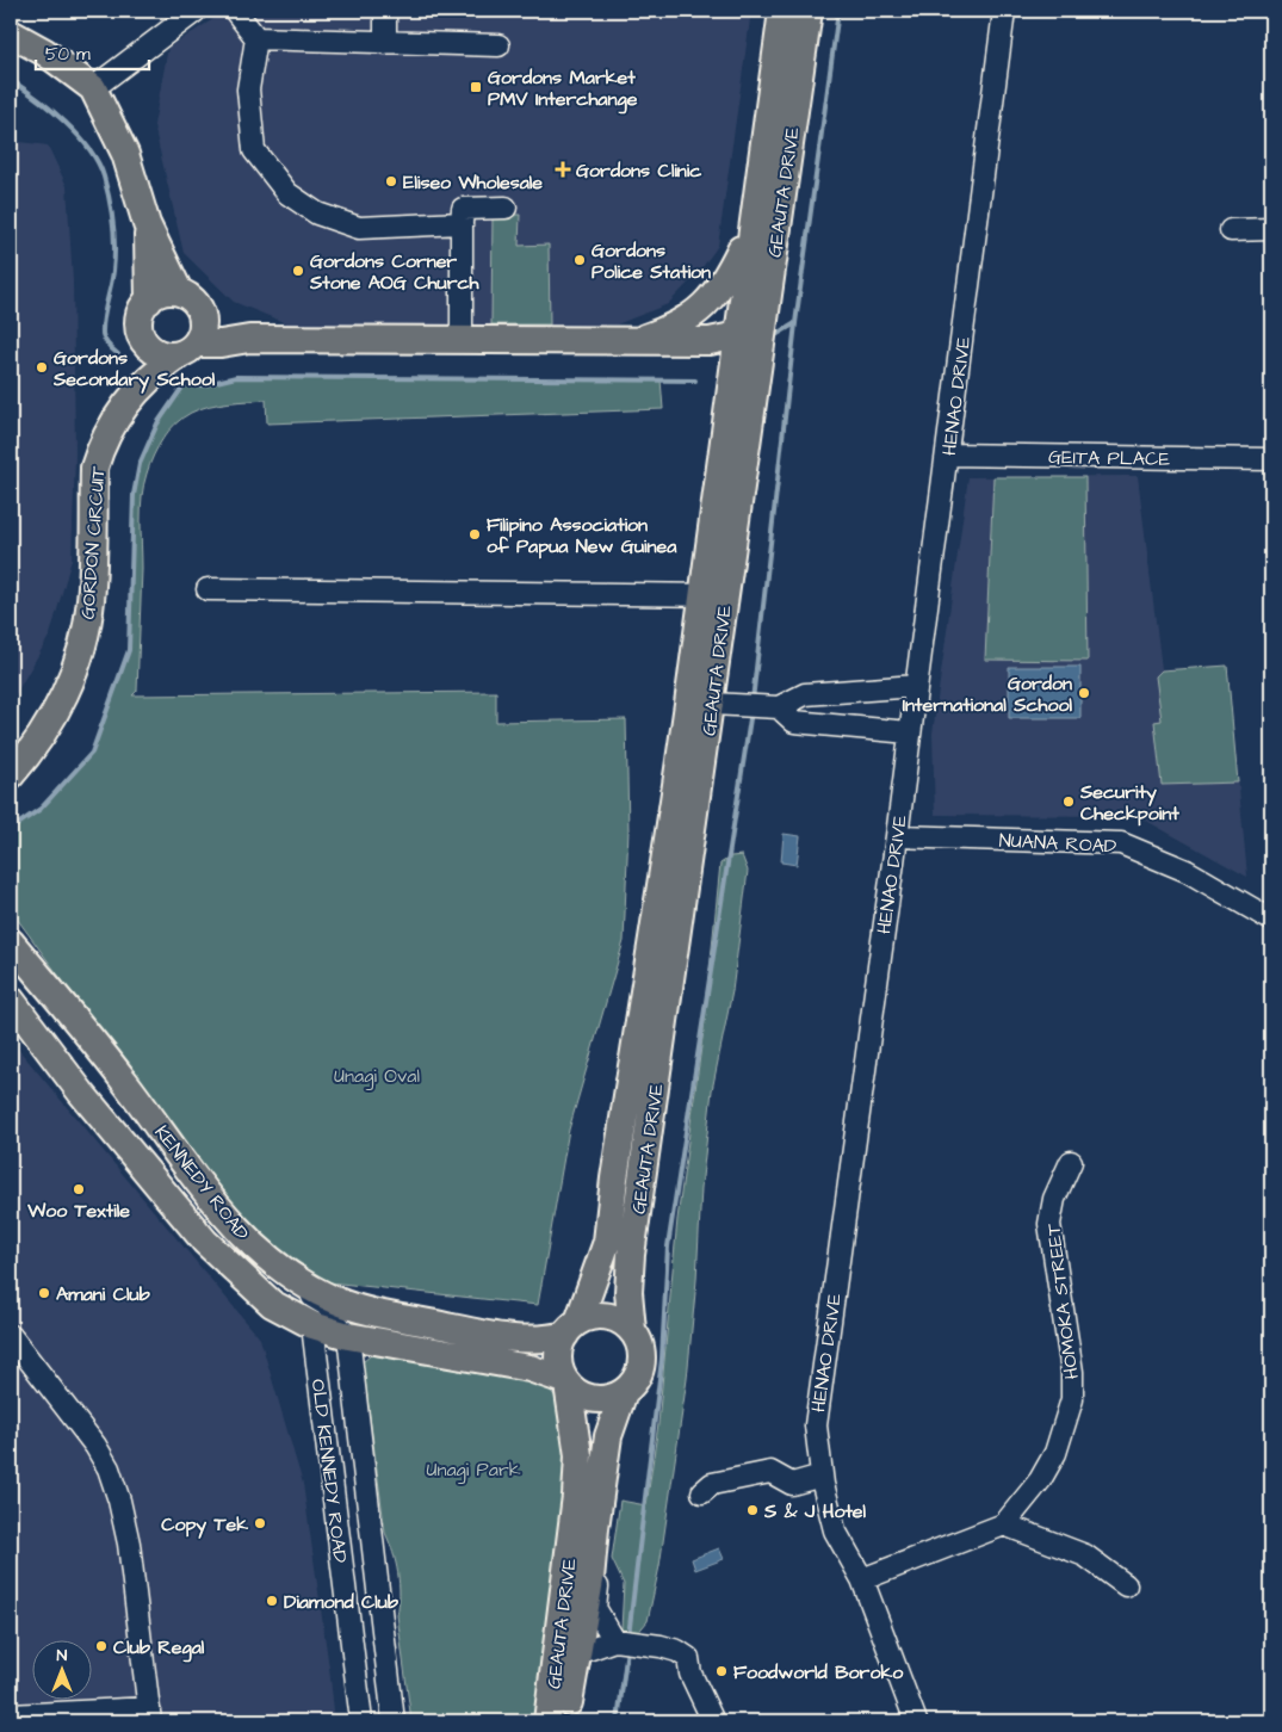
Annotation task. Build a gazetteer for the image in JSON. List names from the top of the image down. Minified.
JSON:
{"streets":{"main road":["GEAUTA DRIVE","GORDON CIRCUIT","KENNEDY ROAD"],"street":["HENAO DRIVE","GEITA PLACE","NUANA ROAD","HOMOKA STREET","OLD KENNEDY ROAD"]},"crossings":[["GEAUTA DRIVE","KENNEDY ROAD"],["HENAO DRIVE","GEITA PLACE"],["HENAO DRIVE","NUANA ROAD"],["HENAO DRIVE","HOMOKA STREET"],["KENNEDY ROAD","OLD KENNEDY ROAD"]],"parks":["Unagi Oval","Unagi Park"],"places":{"transit":["Gordons Market PMV Interchange"],"health":["Gordons Clinic"],"other":["Eliseo Wholesale","Gordons Police Station","Gordons Corner Stone AOG Church","Gordons Secondary School","Filipino Association of Papua New Guinea","Gordon International School","Security Checkpoint","Woo Textile","Amani Club","S & J Hotel","Copy Tek","Diamond Club","Club Regal","Foodworld Boroko"]},"scale_bar":"50 m","north":"top"}
